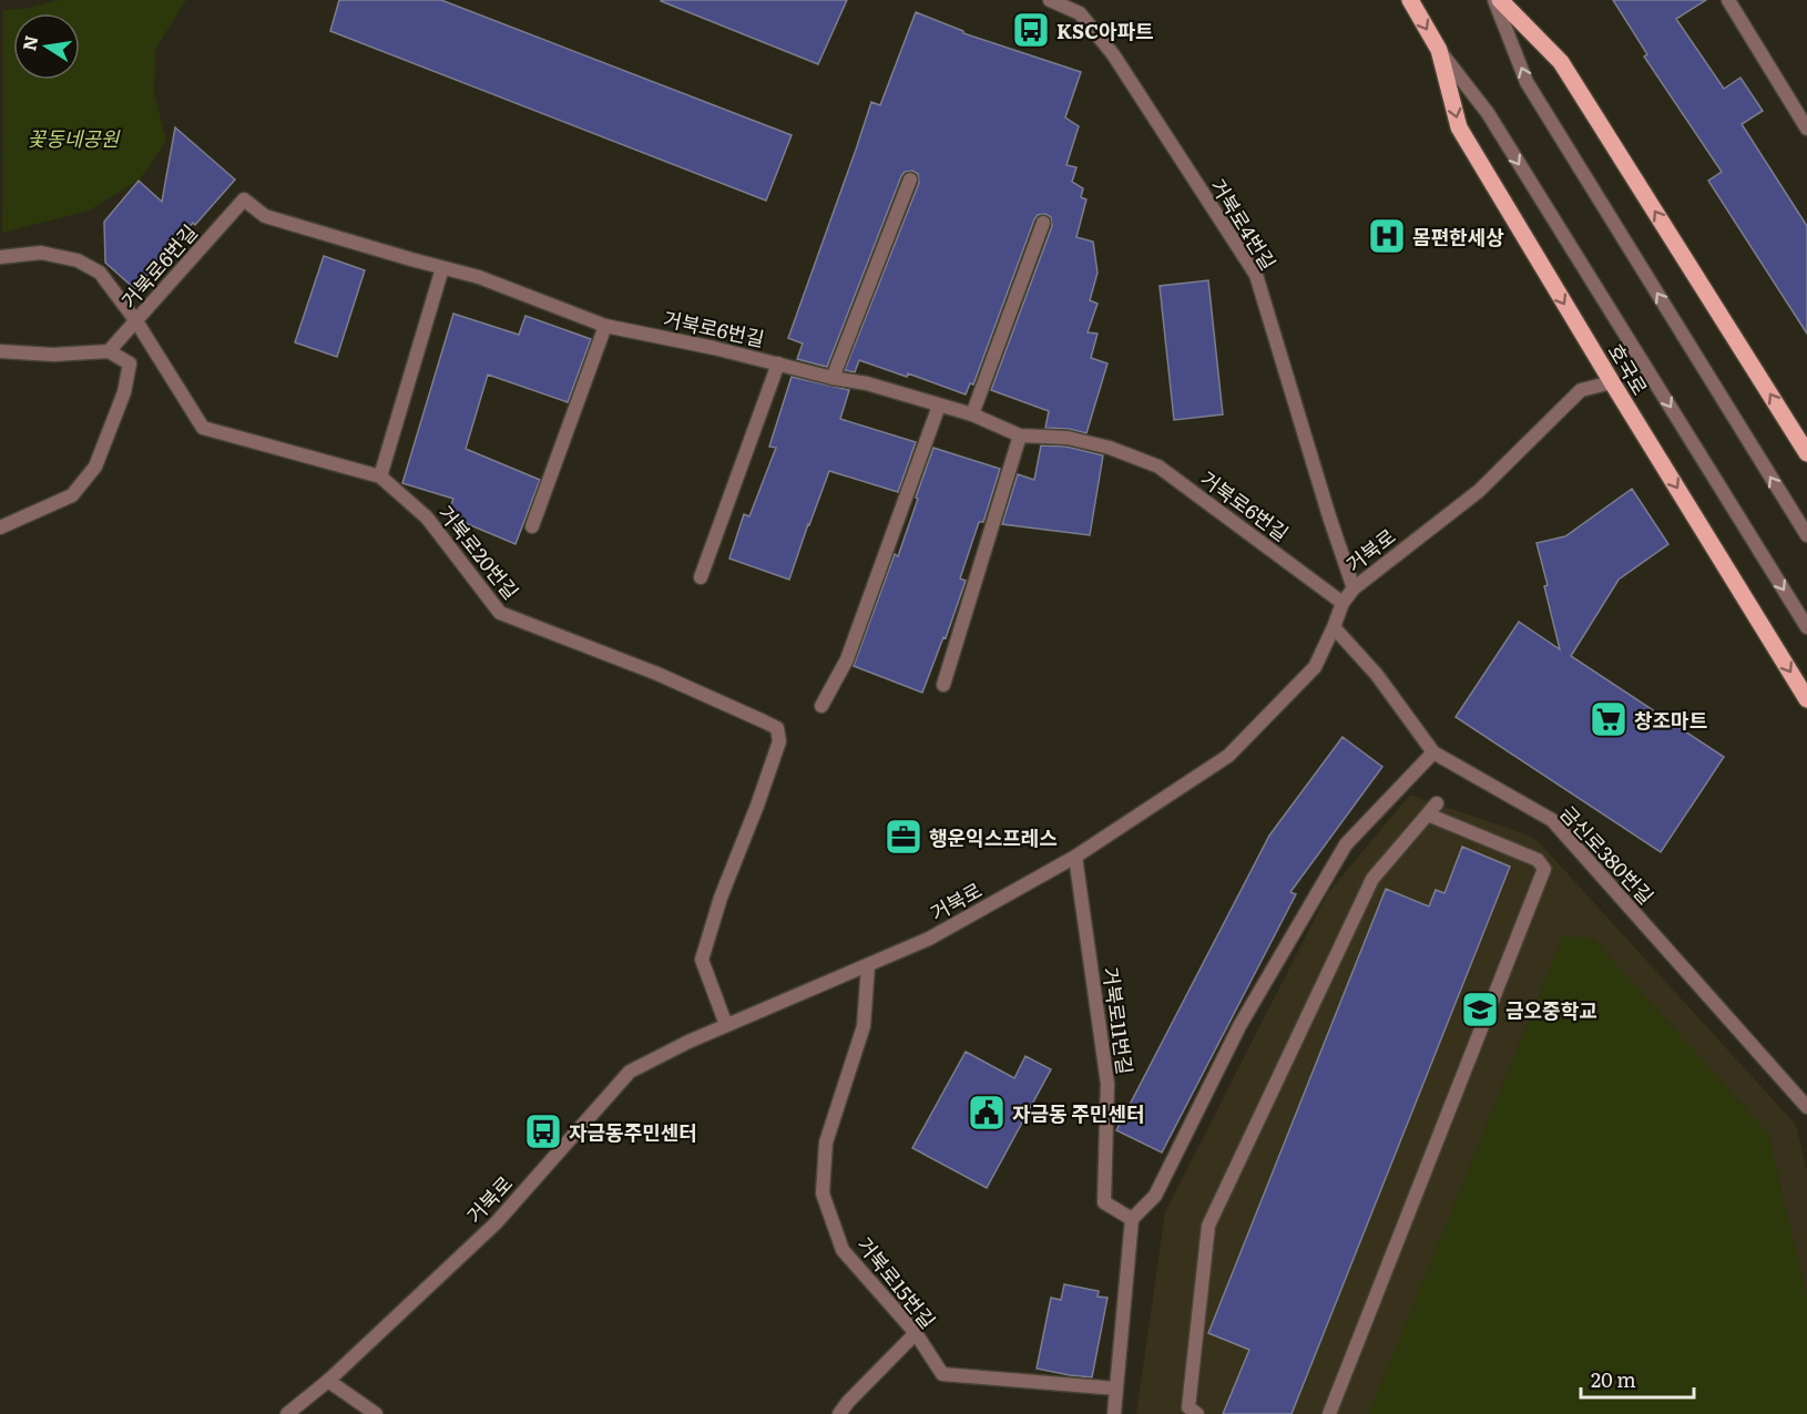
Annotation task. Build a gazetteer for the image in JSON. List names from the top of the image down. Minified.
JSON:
{"streets":{"main road":["호국로"],"street":["거북로4번길","거북로6번길","거북로","거북로20번길","금신로380번길","거북로11번길","거북로15번길"]},"crossings":[["거북로4번길","거북로"],["거북로6번길","거북로"],["거북로6번길","거북로20번길"],["호국로","거북로"],["거북로","거북로20번길"],["거북로","금신로380번길"],["거북로","거북로11번길"],["거북로","거북로15번길"]],"parks":["꽃동네공원"],"places":{"bus stop":["KSC아파트","자금동주민센터"],"hospital":["몸편한세상"],"supermarket":["창조마트"],"office":["행운익스프레스"],"school or university":["금오중학교"],"public building":["자금동 주민센터"]},"scale_bar":"20 m","north":"left"}
